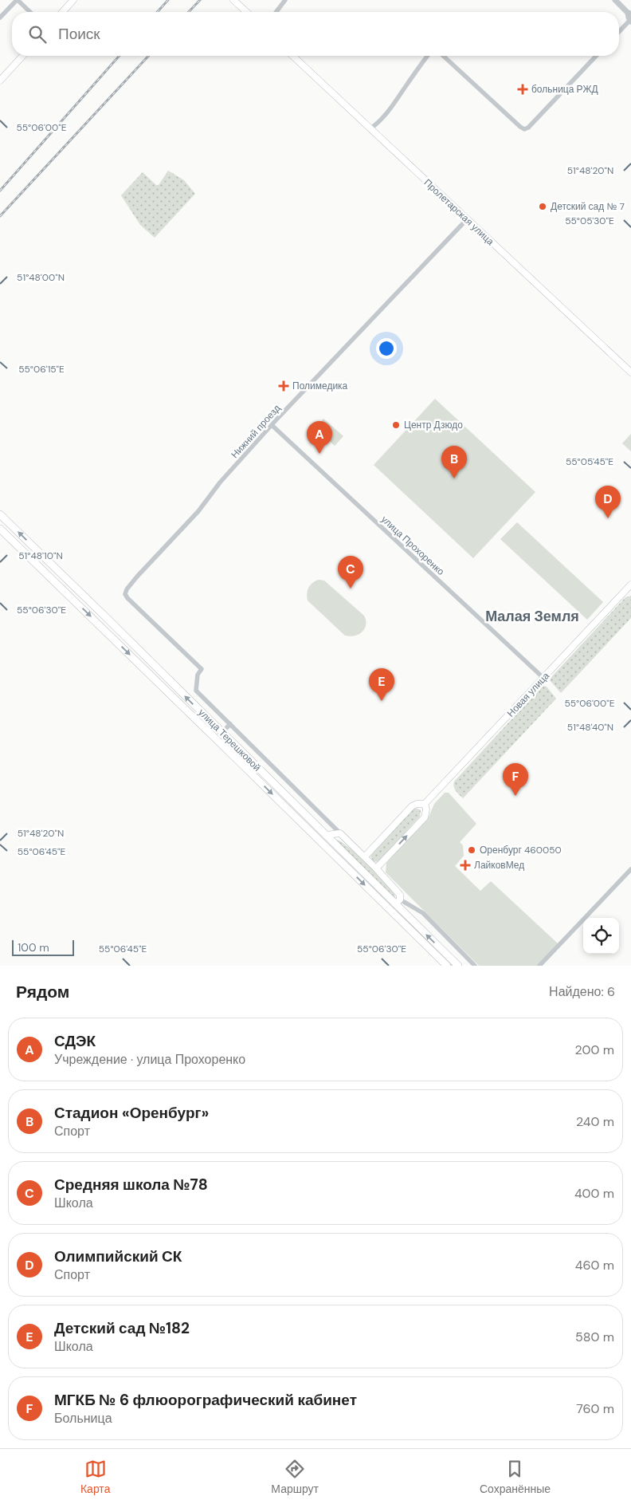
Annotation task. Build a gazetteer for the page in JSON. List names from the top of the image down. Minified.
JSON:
{"streets":{"main road":["Пролетарская улица","Новая улица","улица Терешковой"],"street":["Нижний проезд","улица Прохоренко"]},"crossings":[["Пролетарская улица","Нижний проезд"],["Нижний проезд","улица Прохоренко"],["улица Прохоренко","Новая улица"]],"districts":["Малая Земля"],"places":{"health":["больница РЖД","Полимедика","ЛайковМед"],"other":["Детский сад № 7","Центр Дзюдо","Оренбург 460050"]},"scale_bar":"100 m","page":{"search":"Поиск","pins":["A","B","D","C","E","F"],"scale":"100 m","heading":["Рядом","Найдено: 6"],"list":[{"mark":"A","name":"СДЭК","note":"Учреждение · улица Прохоренко","value":"200 m"},{"mark":"B","name":"Стадион «Оренбург»","note":"Спорт","value":"240 m"},{"mark":"C","name":"Средняя школа №78","note":"Школа","value":"400 m"},{"mark":"D","name":"Олимпийский СК","note":"Спорт","value":"460 m"},{"mark":"E","name":"Детский сад №182","note":"Школа","value":"580 m"},{"mark":"F","name":"МГКБ № 6 флюорографический кабинет","note":"Больница","value":"760 m"}],"nav":["Карта","Маршрут","Сохранённые"]},"coordinates":["55°06'00\"E","51°48'20\"N","55°05'30\"E","51°48'00\"N","55°06'15\"E","55°05'45\"E","51°48'10\"N","55°06'30\"E","51°48'40\"N","55°06'45\"E"]}
